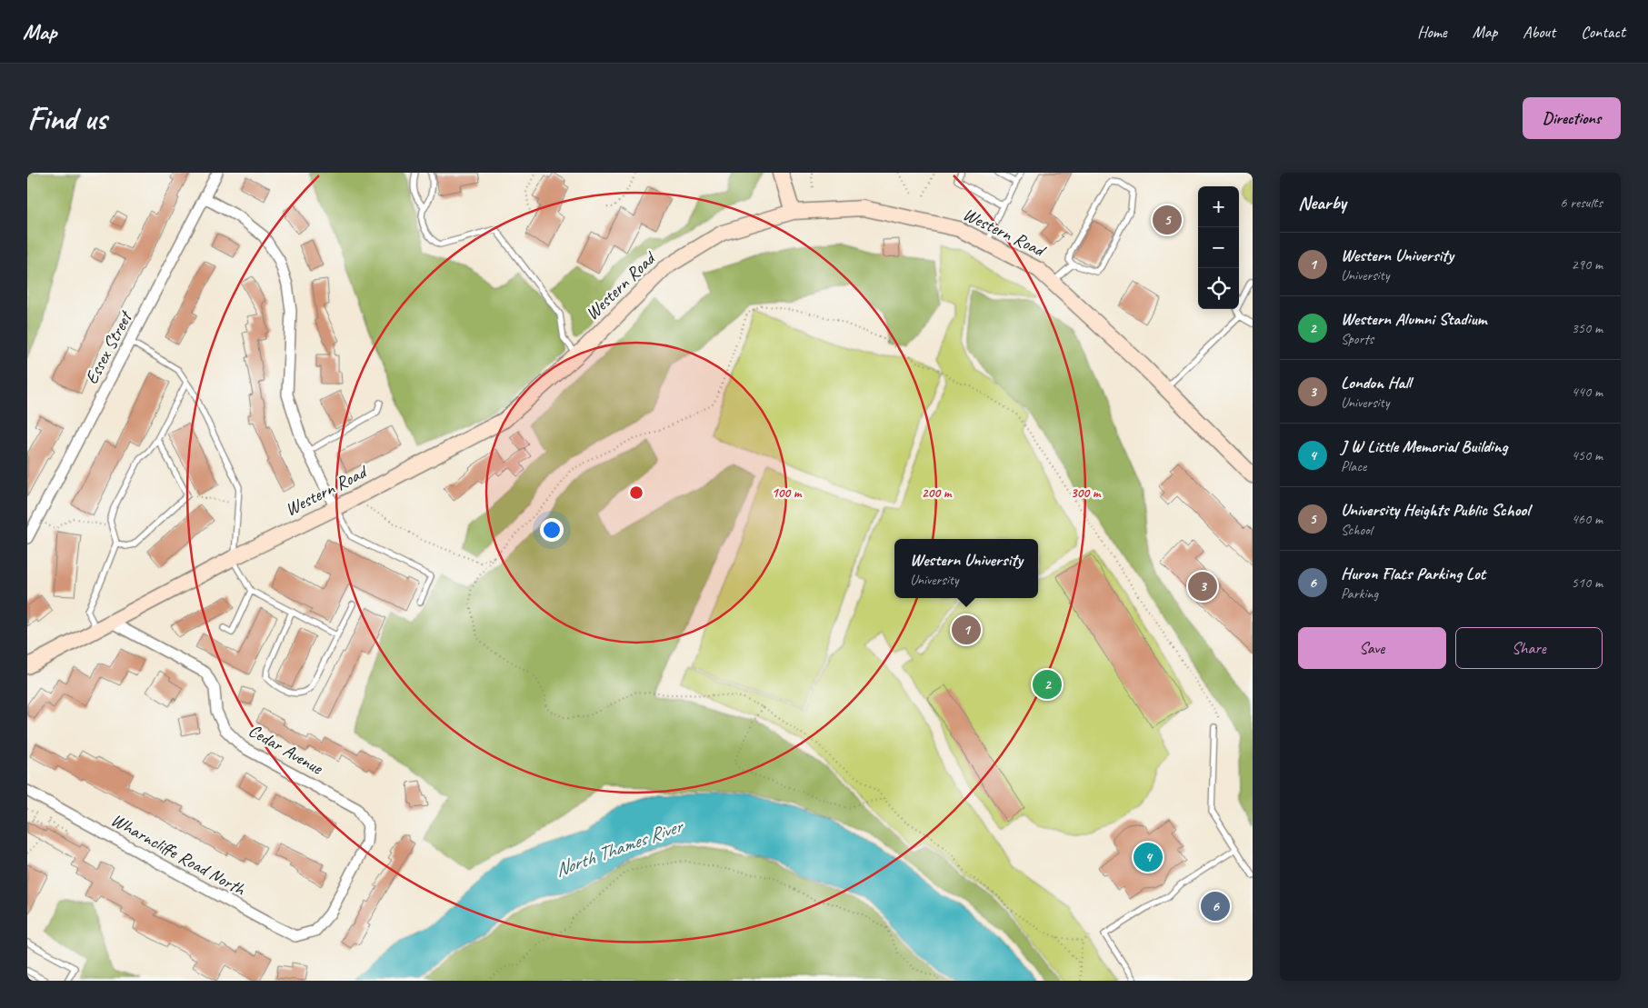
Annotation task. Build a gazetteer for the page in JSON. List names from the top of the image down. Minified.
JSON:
{"streets":{"main road":["Western Road"],"street":["Essex Street","Cedar Avenue","Wharncliffe Road North"]},"crossings":[["Western Road","Cedar Avenue"],["Cedar Avenue","Wharncliffe Road North"]],"water":["North Thames River"],"page":{"header":"Map","nav":["Home","Map","About","Contact"],"buttons":["Directions",["Save","Share"]],"title":"Find us","heading":["Nearby","6 results"],"map_buttons":["+","−"],"pins":["5","3","1","2","4","6"],"list":[{"mark":"1","name":"Western University","note":"University","value":"290 m"},{"mark":"2","name":"Western Alumni Stadium","note":"Sports","value":"350 m"},{"mark":"3","name":"London Hall","note":"University","value":"440 m"},{"mark":"4","name":"J W Little Memorial Building","note":"Place","value":"450 m"},{"mark":"5","name":"University Heights Public School","note":"School","value":"460 m"},{"mark":"6","name":"Huron Flats Parking Lot","note":"Parking","value":"510 m"}],"popup":["Western University","University"]},"rings":["100 m","200 m","300 m"]}
